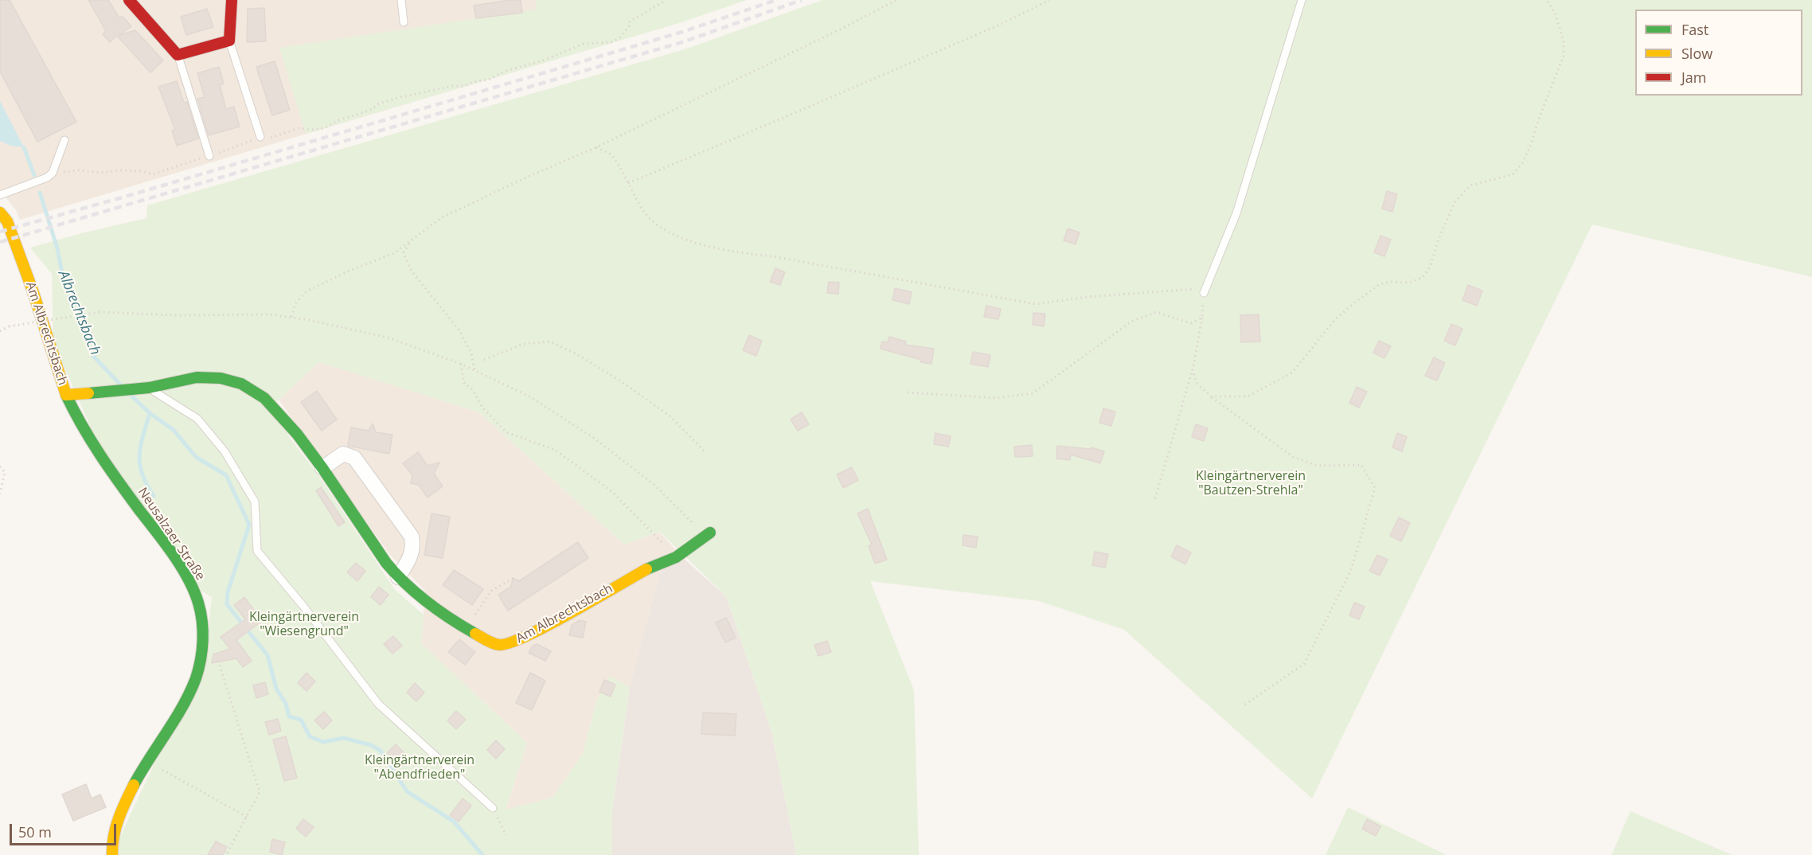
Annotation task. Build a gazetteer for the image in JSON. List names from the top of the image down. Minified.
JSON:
{"streets":{"street":["Am Albrechtsbach","Neusalzaer Straße"]},"crossings":[["Am Albrechtsbach","Neusalzaer Straße"]],"water":["Albrechtsbach"],"parks":["Kleingärtnerverein \"Bautzen-Strehla\"","Kleingärtnerverein \"Wiesengrund\"","Kleingärtnerverein \"Abendfrieden\""],"legend":["Fast","Slow","Jam"],"scale_bar":"50 m"}
